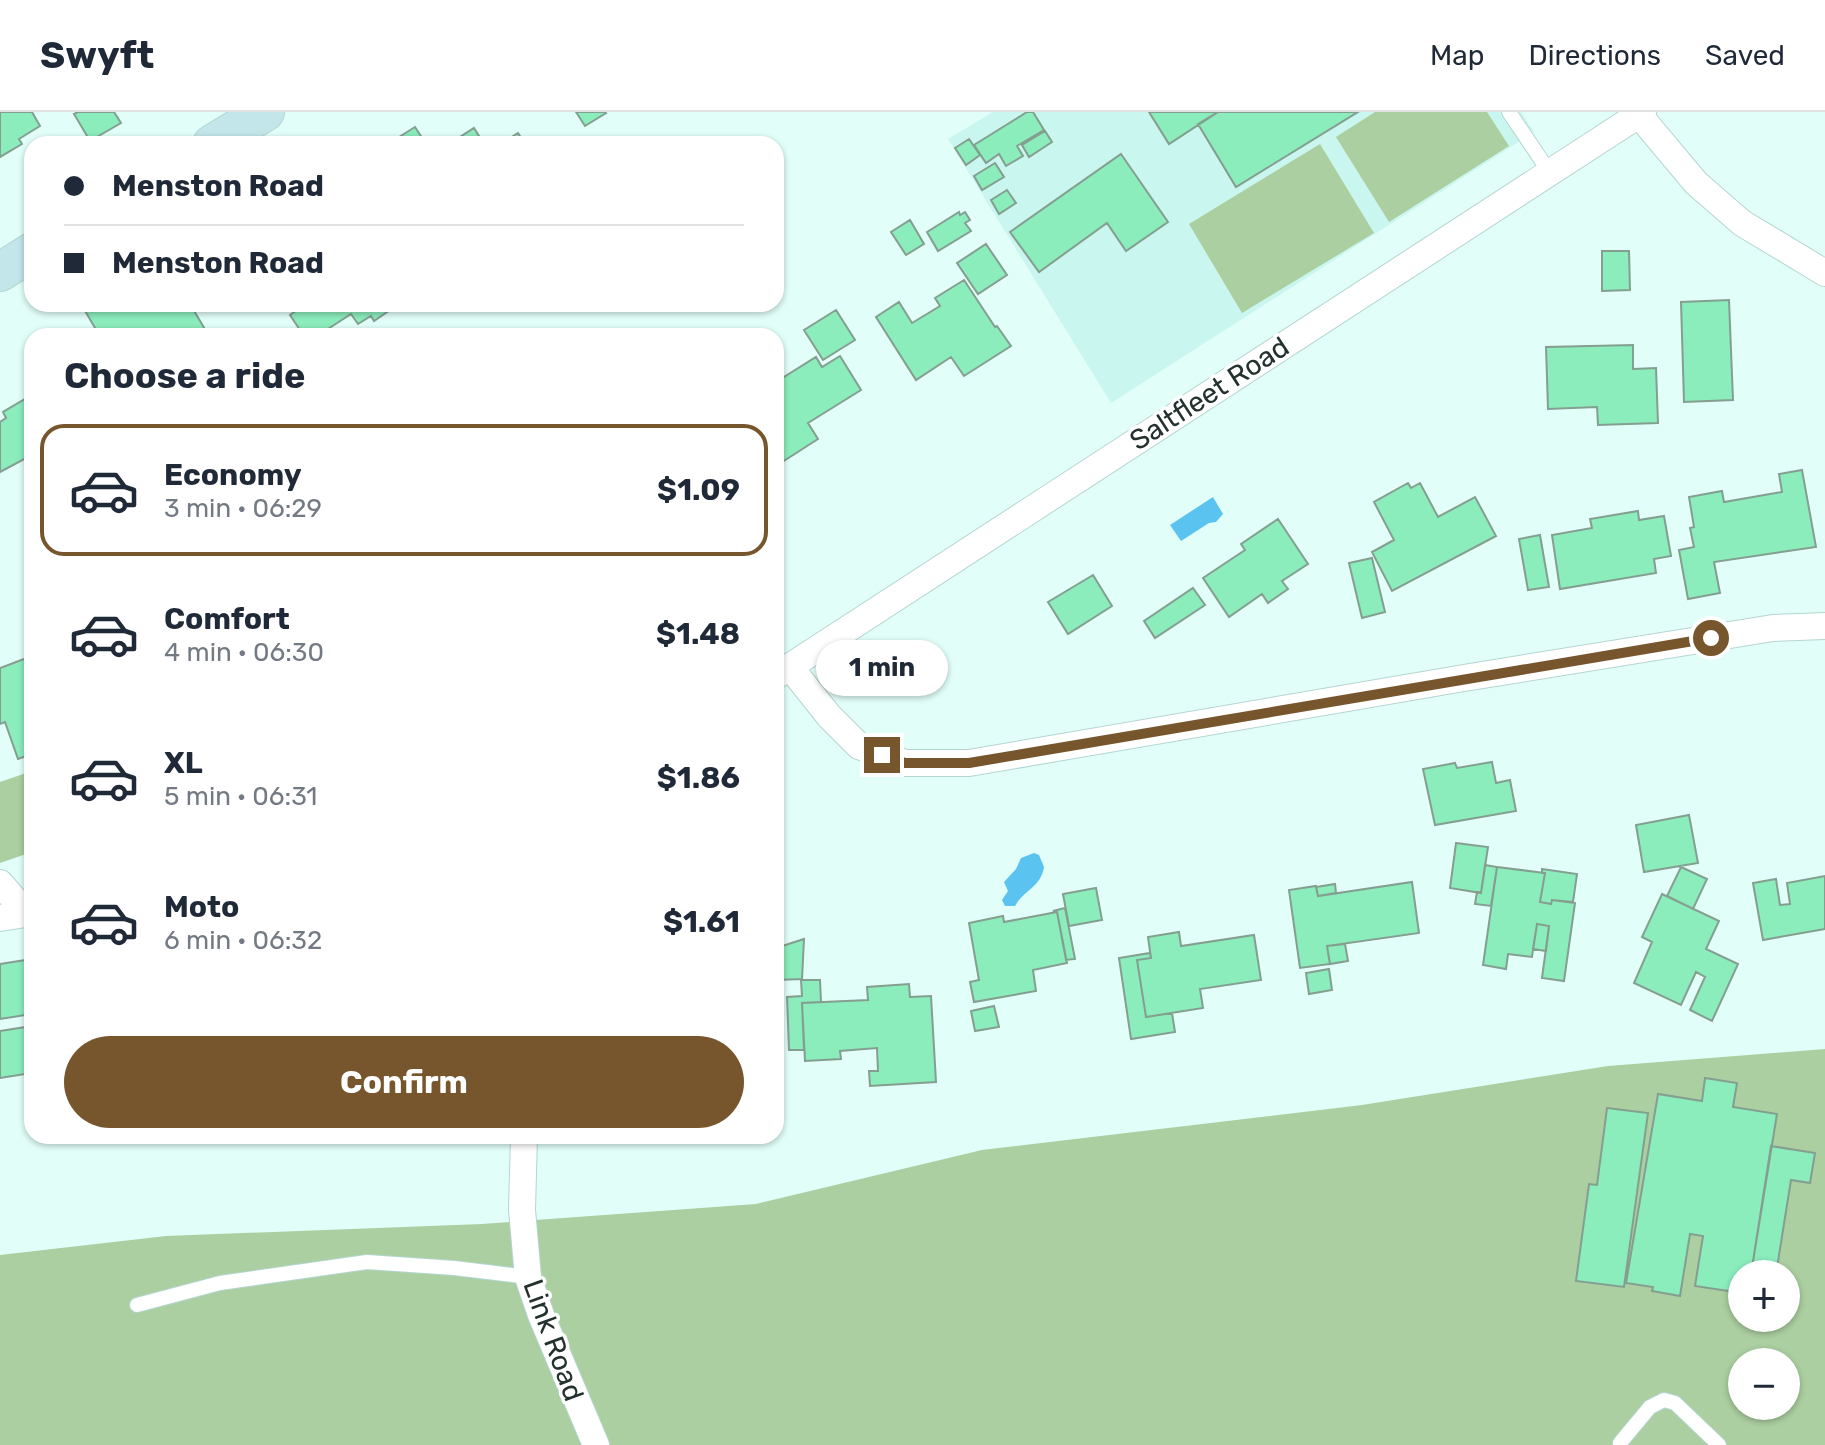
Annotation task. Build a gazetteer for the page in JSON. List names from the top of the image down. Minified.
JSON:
{"streets":{"street":["Saltfleet Road","Link Road"]},"page":{"header":"Swyft","nav":["Map","Directions","Saved"],"banner":["Menston Road","Menston Road"],"heading":"Choose a ride","list":[{"name":"Economy","note":"3 min · 06:29","value":"$1.09"},{"name":"Comfort","note":"4 min · 06:30","value":"$1.48"},{"name":"XL","note":"5 min · 06:31","value":"$1.86"},{"name":"Moto","note":"6 min · 06:32","value":"$1.61"}],"bubble":"1 min","buttons":"Confirm","map_buttons":["+","−"]}}
